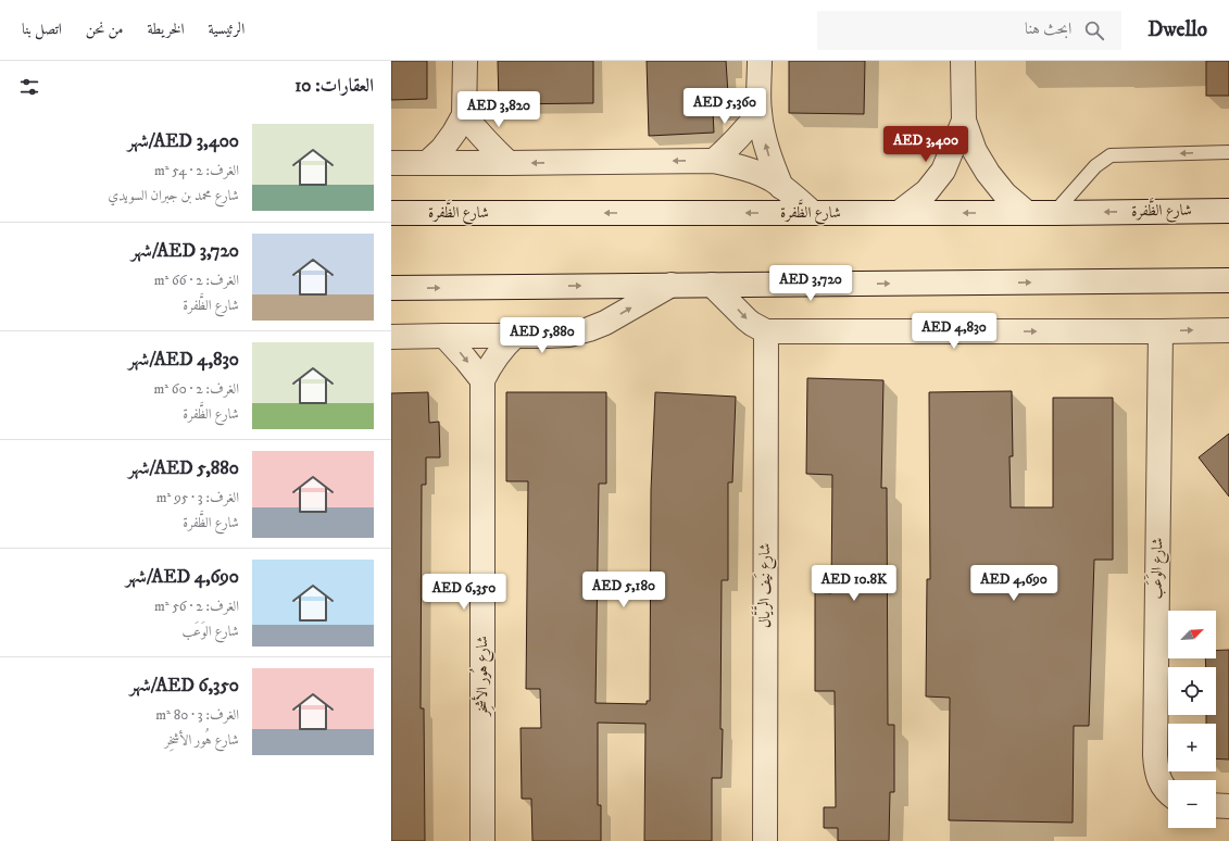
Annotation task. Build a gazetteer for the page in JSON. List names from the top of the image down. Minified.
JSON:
{"streets":{"street":["شارع الظَّفرة","شارع الوَعَب","شارع نَيف الرَّيَّال","شارع هُور الأشخِر"]},"north":"top right","page":{"header":"Dwello","search":"ابحث هنا","nav":["الرئيسية","الخريطة","من نحن","اتصل بنا"],"heading":"العقارات: 10","price":["AED 5,360","AED 3,820","AED 3,400","AED 3,720","AED 4,830","AED 5,880","AED 10.8K","AED 4,690","AED 5,180","AED 6,350"],"list":[{"name":"AED 3,400/شهر","note":"الغرف: 2 · 54 m² · شارع محمد بن جبران السويدي"},{"name":"AED 3,720/شهر","note":"الغرف: 2 · 66 m² · شارع الظَّفرة"},{"name":"AED 4,830/شهر","note":"الغرف: 2 · 60 m² · شارع الظَّفرة"},{"name":"AED 5,880/شهر","note":"الغرف: 3 · 95 m² · شارع الظَّفرة"},{"name":"AED 4,690/شهر","note":"الغرف: 2 · 56 m² · شارع الوَعَب"},{"name":"AED 6,350/شهر","note":"الغرف: 3 · 80 m² · شارع هُور الأشخِر"}],"map_buttons":["+","−"]}}
